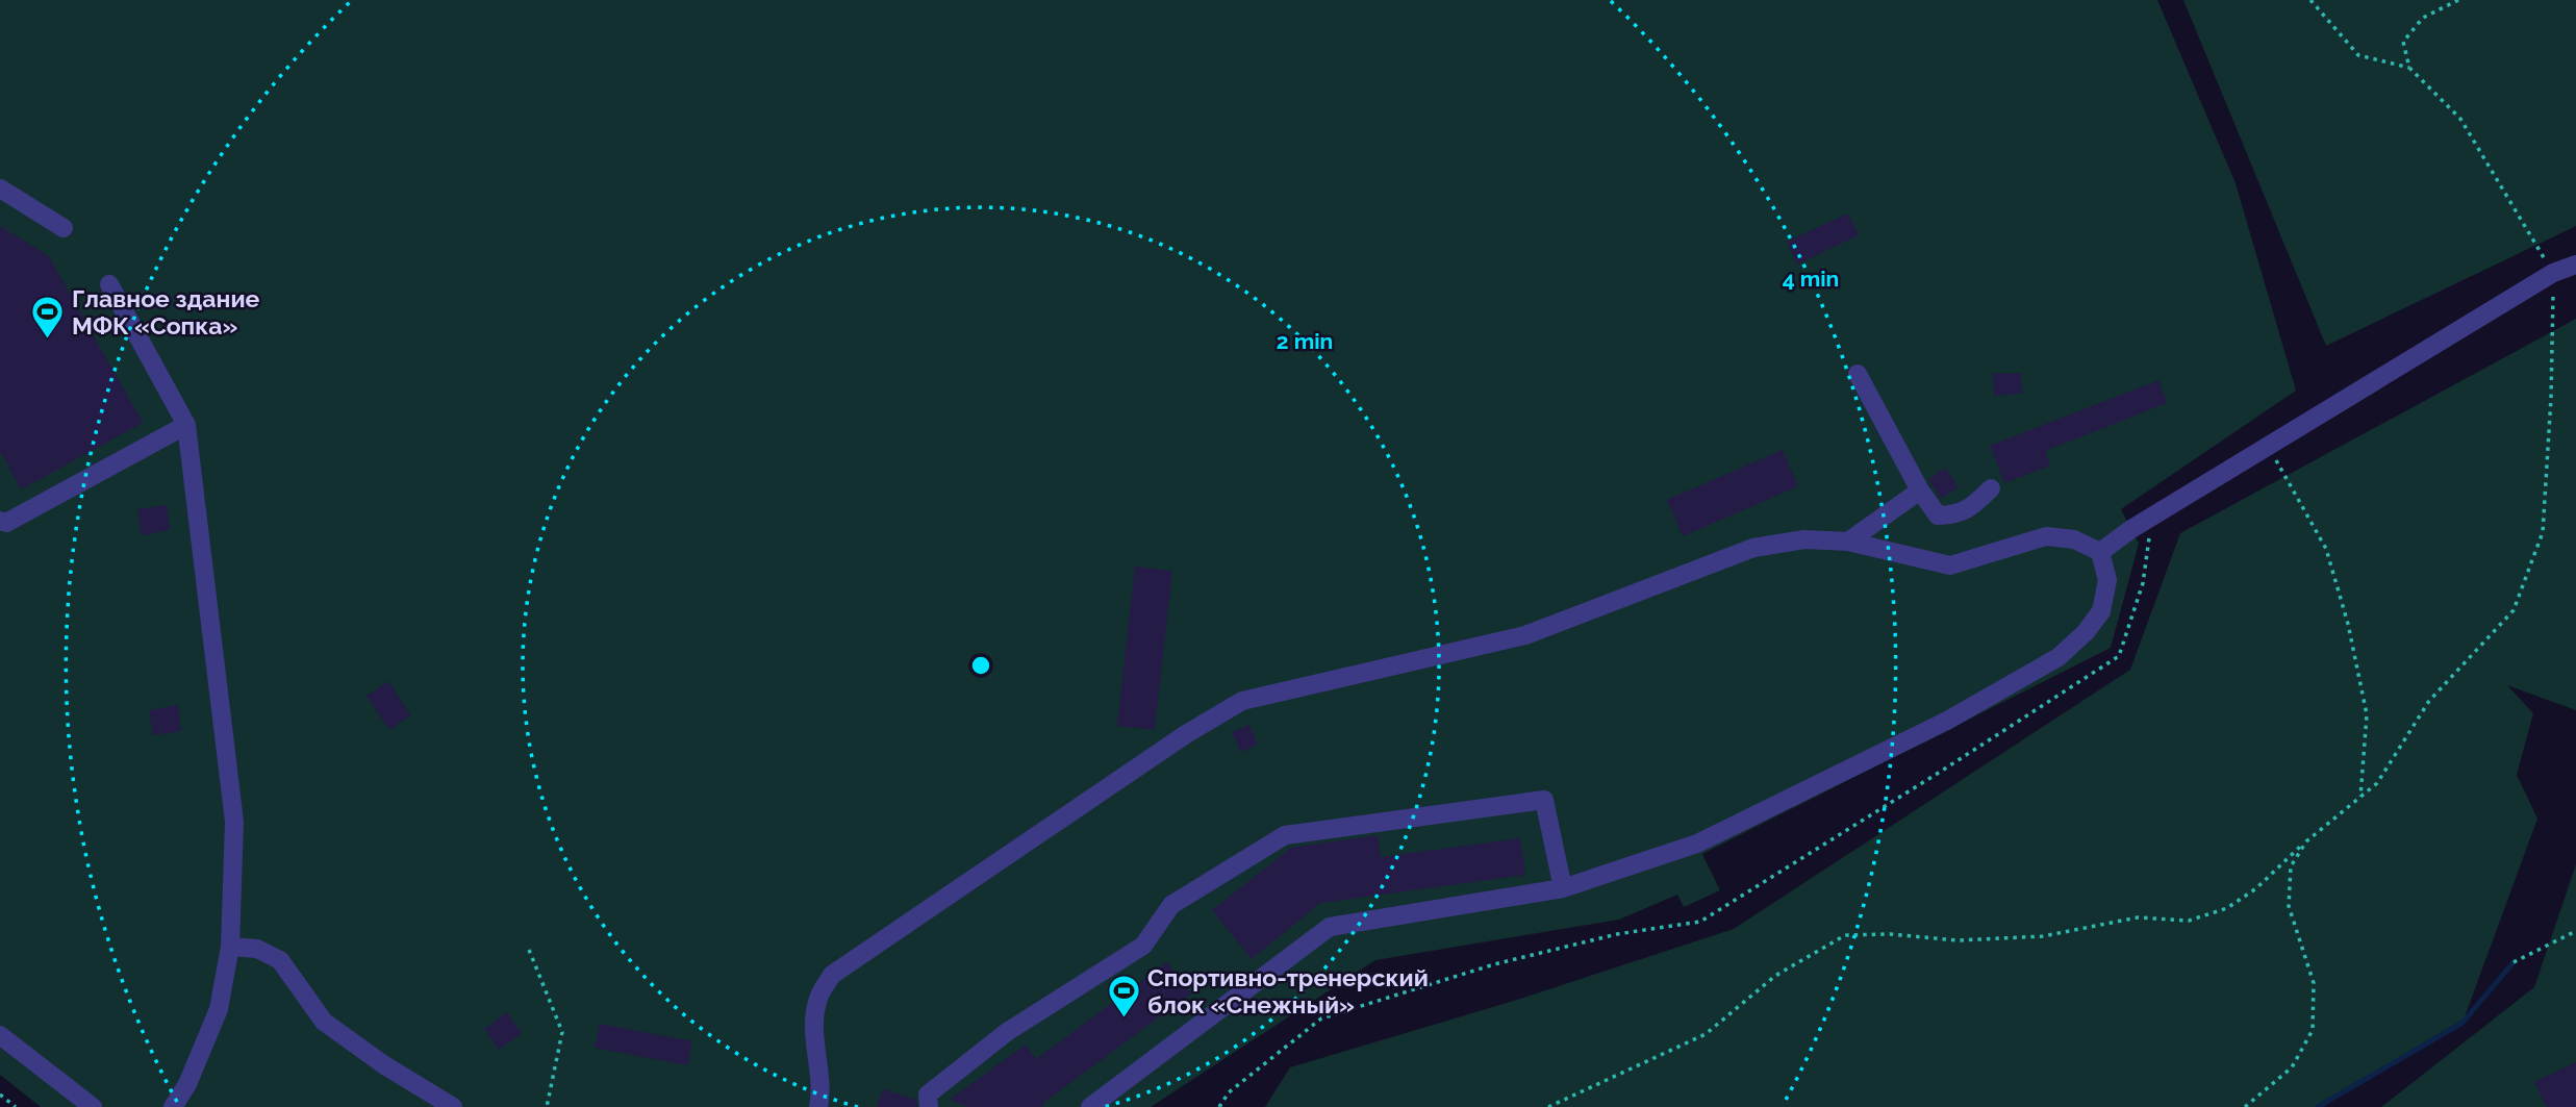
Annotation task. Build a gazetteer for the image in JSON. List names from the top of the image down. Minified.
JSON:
{"places":{"sports":["Главное здание МФК «Сопка»","Спортивно-тренерский блок «Снежный»"]},"rings":["4 min","2 min"]}
